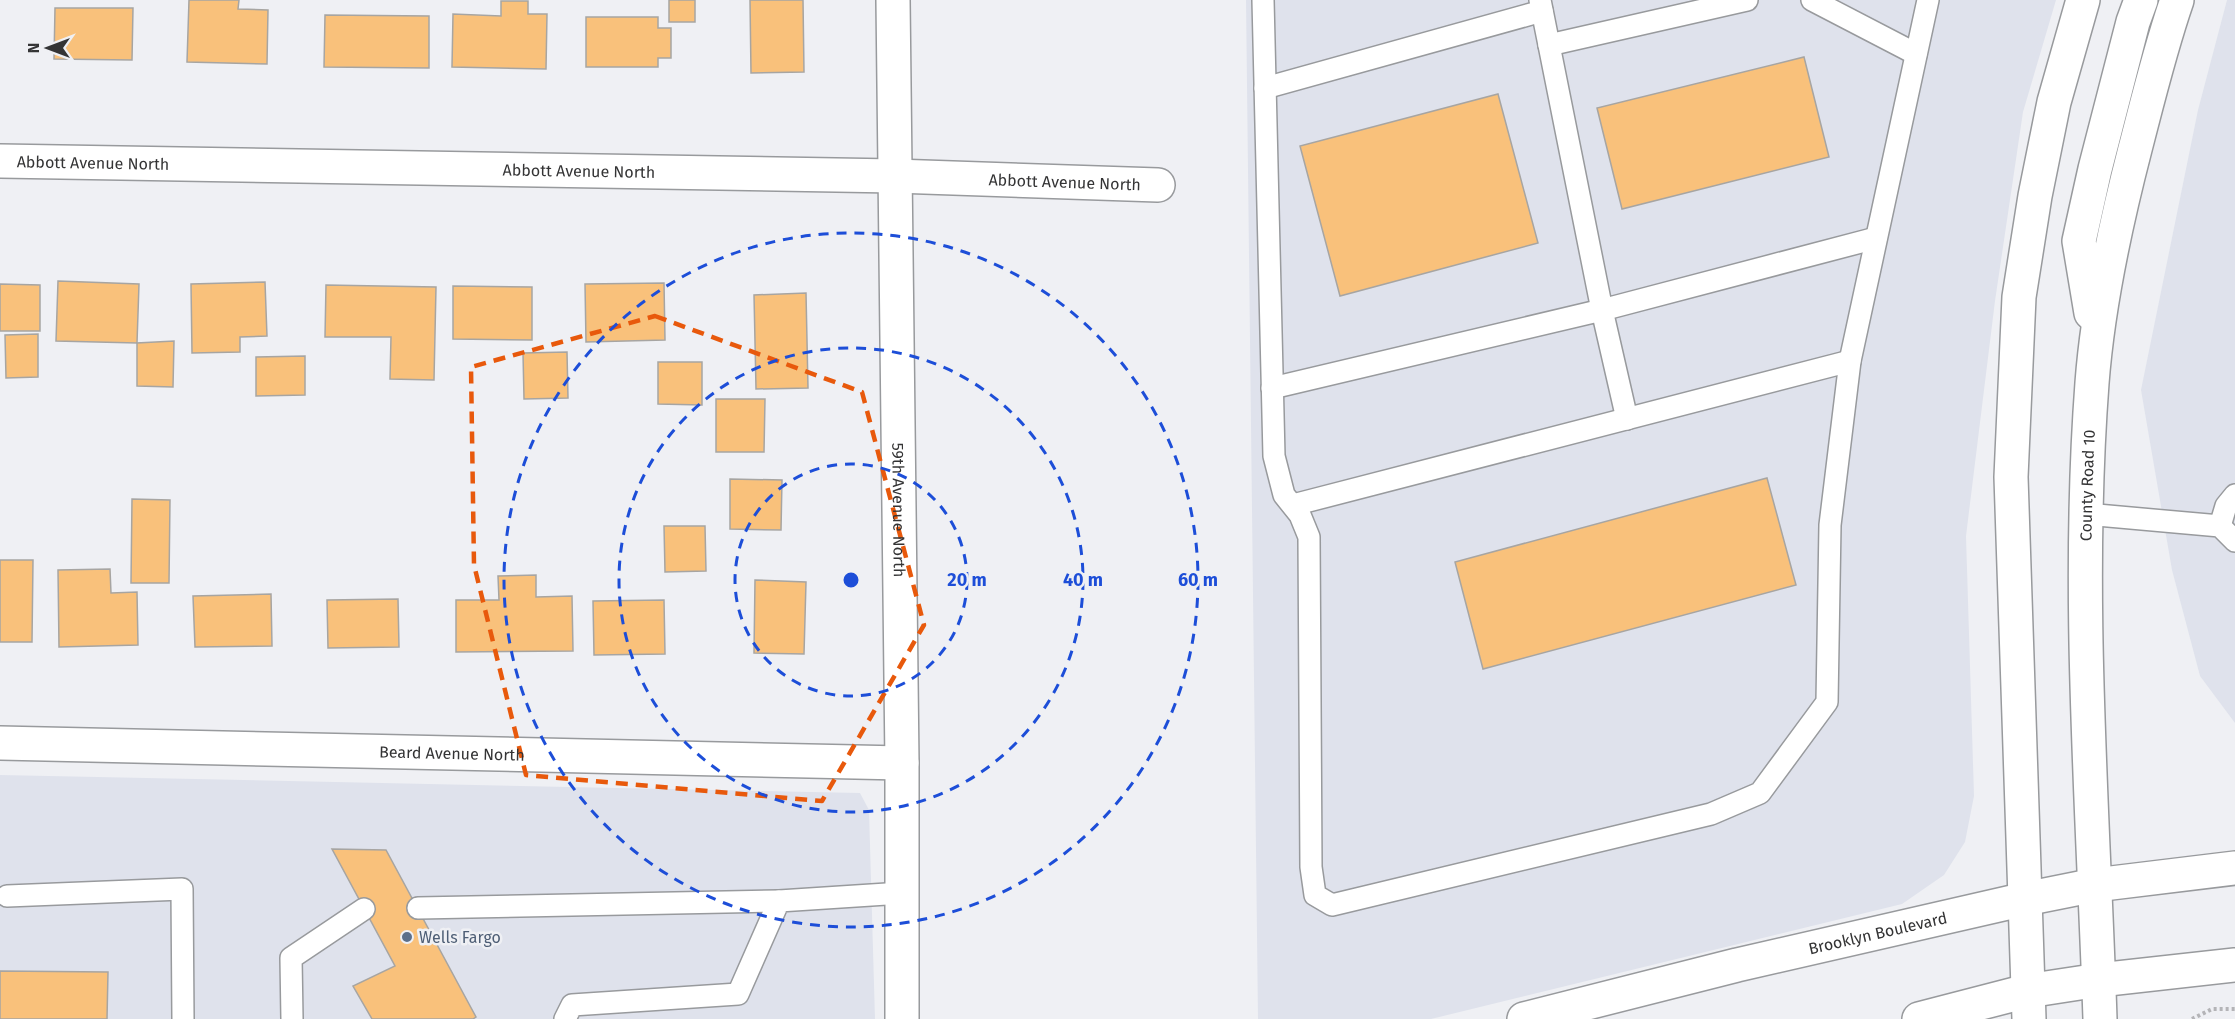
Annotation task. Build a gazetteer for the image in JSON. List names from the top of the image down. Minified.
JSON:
{"streets":{"main road":["Abbott Avenue North","County Road 10","59th Avenue North","Beard Avenue North","Brooklyn Boulevard"]},"crossings":[["Abbott Avenue North","59th Avenue North"],["County Road 10","Brooklyn Boulevard"],["59th Avenue North","Beard Avenue North"]],"places":["Wells Fargo"],"north":"left","rings":["20 m","40 m","60 m"]}
